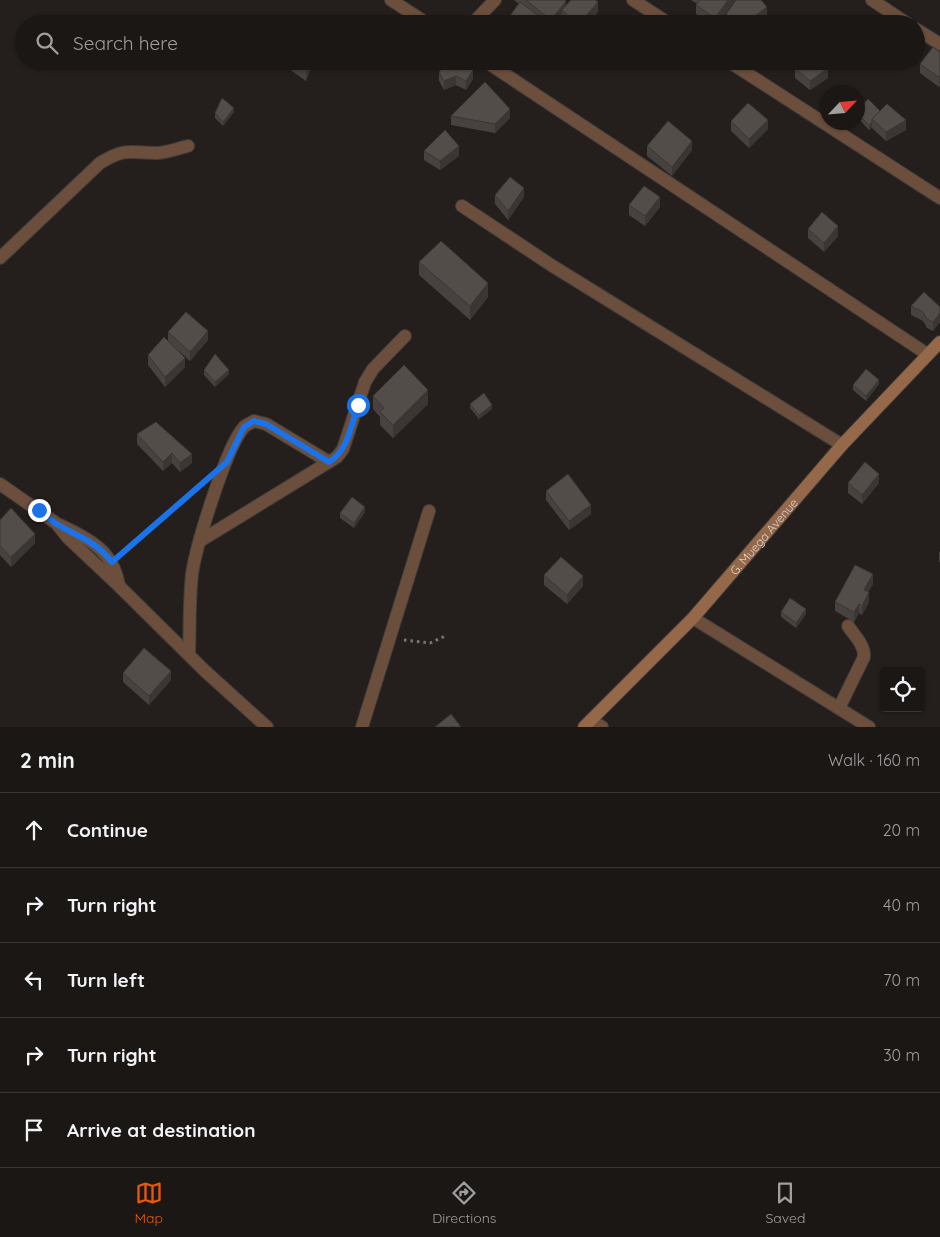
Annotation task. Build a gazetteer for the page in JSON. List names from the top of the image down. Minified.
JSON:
{"streets":{"street":["G. Muega Avenue"]},"north":"top right","page":{"search":"Search here","heading":["2 min","Walk · 160 m"],"list":[["Continue","20 m"],["Turn right","40 m"],["Turn left","70 m"],["Turn right","30 m"],"Arrive at destination"],"nav":["Map","Directions","Saved"]}}
